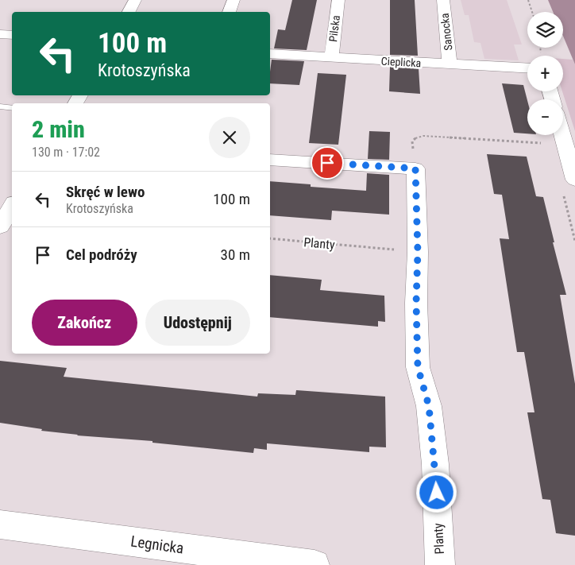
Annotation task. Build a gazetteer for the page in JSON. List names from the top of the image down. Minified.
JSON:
{"streets":{"street":["Pilska","Sanocka","Cieplicka","Planty","Legnicka"]},"crossings":[["Pilska","Cieplicka"],["Sanocka","Cieplicka"]],"page":{"map_buttons":["+","−"],"turn":["100 m","Krotoszyńska"],"heading":["2 min","130 m · 17:02"],"list":[{"name":"Skręć w lewo","note":"Krotoszyńska","value":"100 m"},{"name":"Cel podróży","value":"30 m"}],"buttons":["Zakończ","Udostępnij"]}}
